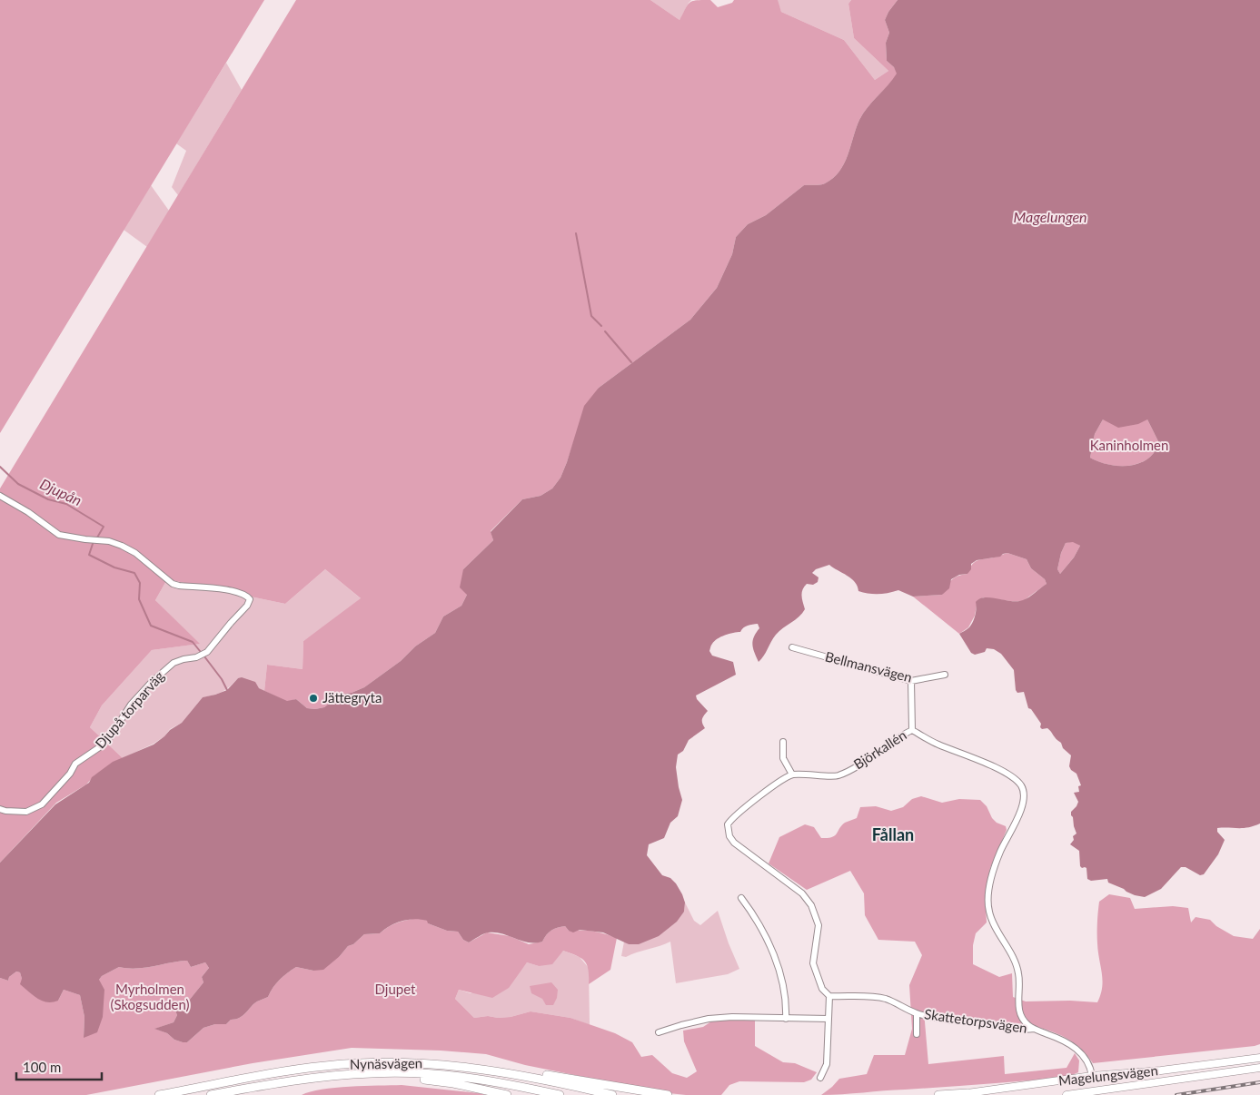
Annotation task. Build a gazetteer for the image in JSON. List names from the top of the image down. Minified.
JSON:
{"streets":{"highway":["Nynäsvägen"],"main road":["Magelungsvägen"],"street":["Bellmansvägen","Djupå torparväg","Björkallén","Skattetorpsvägen"]},"crossings":[["Björkallén","Skattetorpsvägen"]],"districts":["Fållan"],"water":["Magelungen","Djupån"],"parks":["Kaninholmen","Myrholmen (Skogsudden)","Djupet"],"places":["Jättegryta"],"scale_bar":"100 m"}
